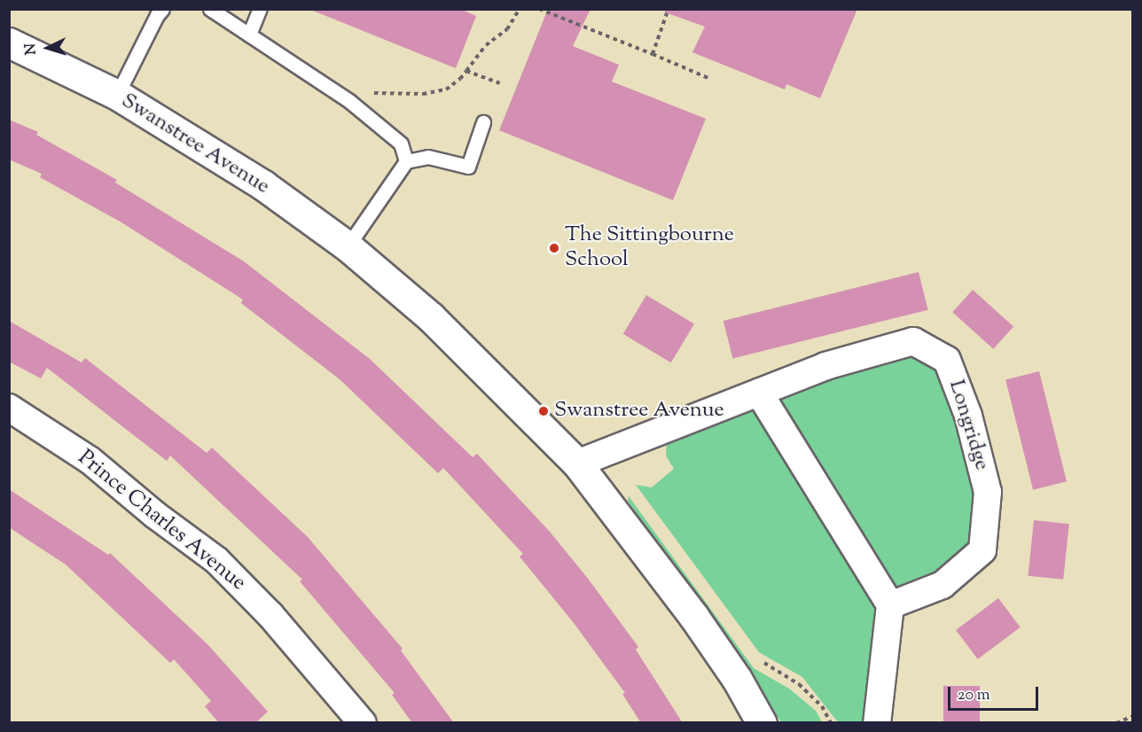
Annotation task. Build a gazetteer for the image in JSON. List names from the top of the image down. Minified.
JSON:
{"streets":{"street":["Swanstree Avenue","Longridge","Prince Charles Avenue"]},"crossings":[["Swanstree Avenue","Longridge"]],"places":["The Sittingbourne School","Swanstree Avenue"],"scale_bar":"20 m","north":"left"}
